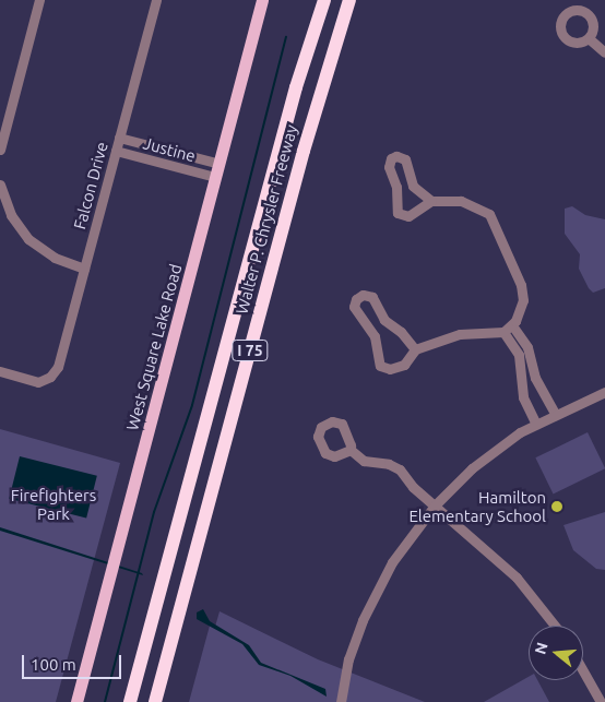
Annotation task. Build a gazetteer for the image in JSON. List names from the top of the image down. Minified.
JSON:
{"streets":{"highway":["Walter P. Chrysler Freeway","I 75"],"main road":["West Square Lake Road"],"street":["Justine","Falcon Drive"]},"crossings":[["Justine","Falcon Drive"],["Justine","West Square Lake Road"]],"parks":["Firefighters Park"],"places":["Hamilton Elementary School"],"scale_bar":"100 m","north":"left"}
